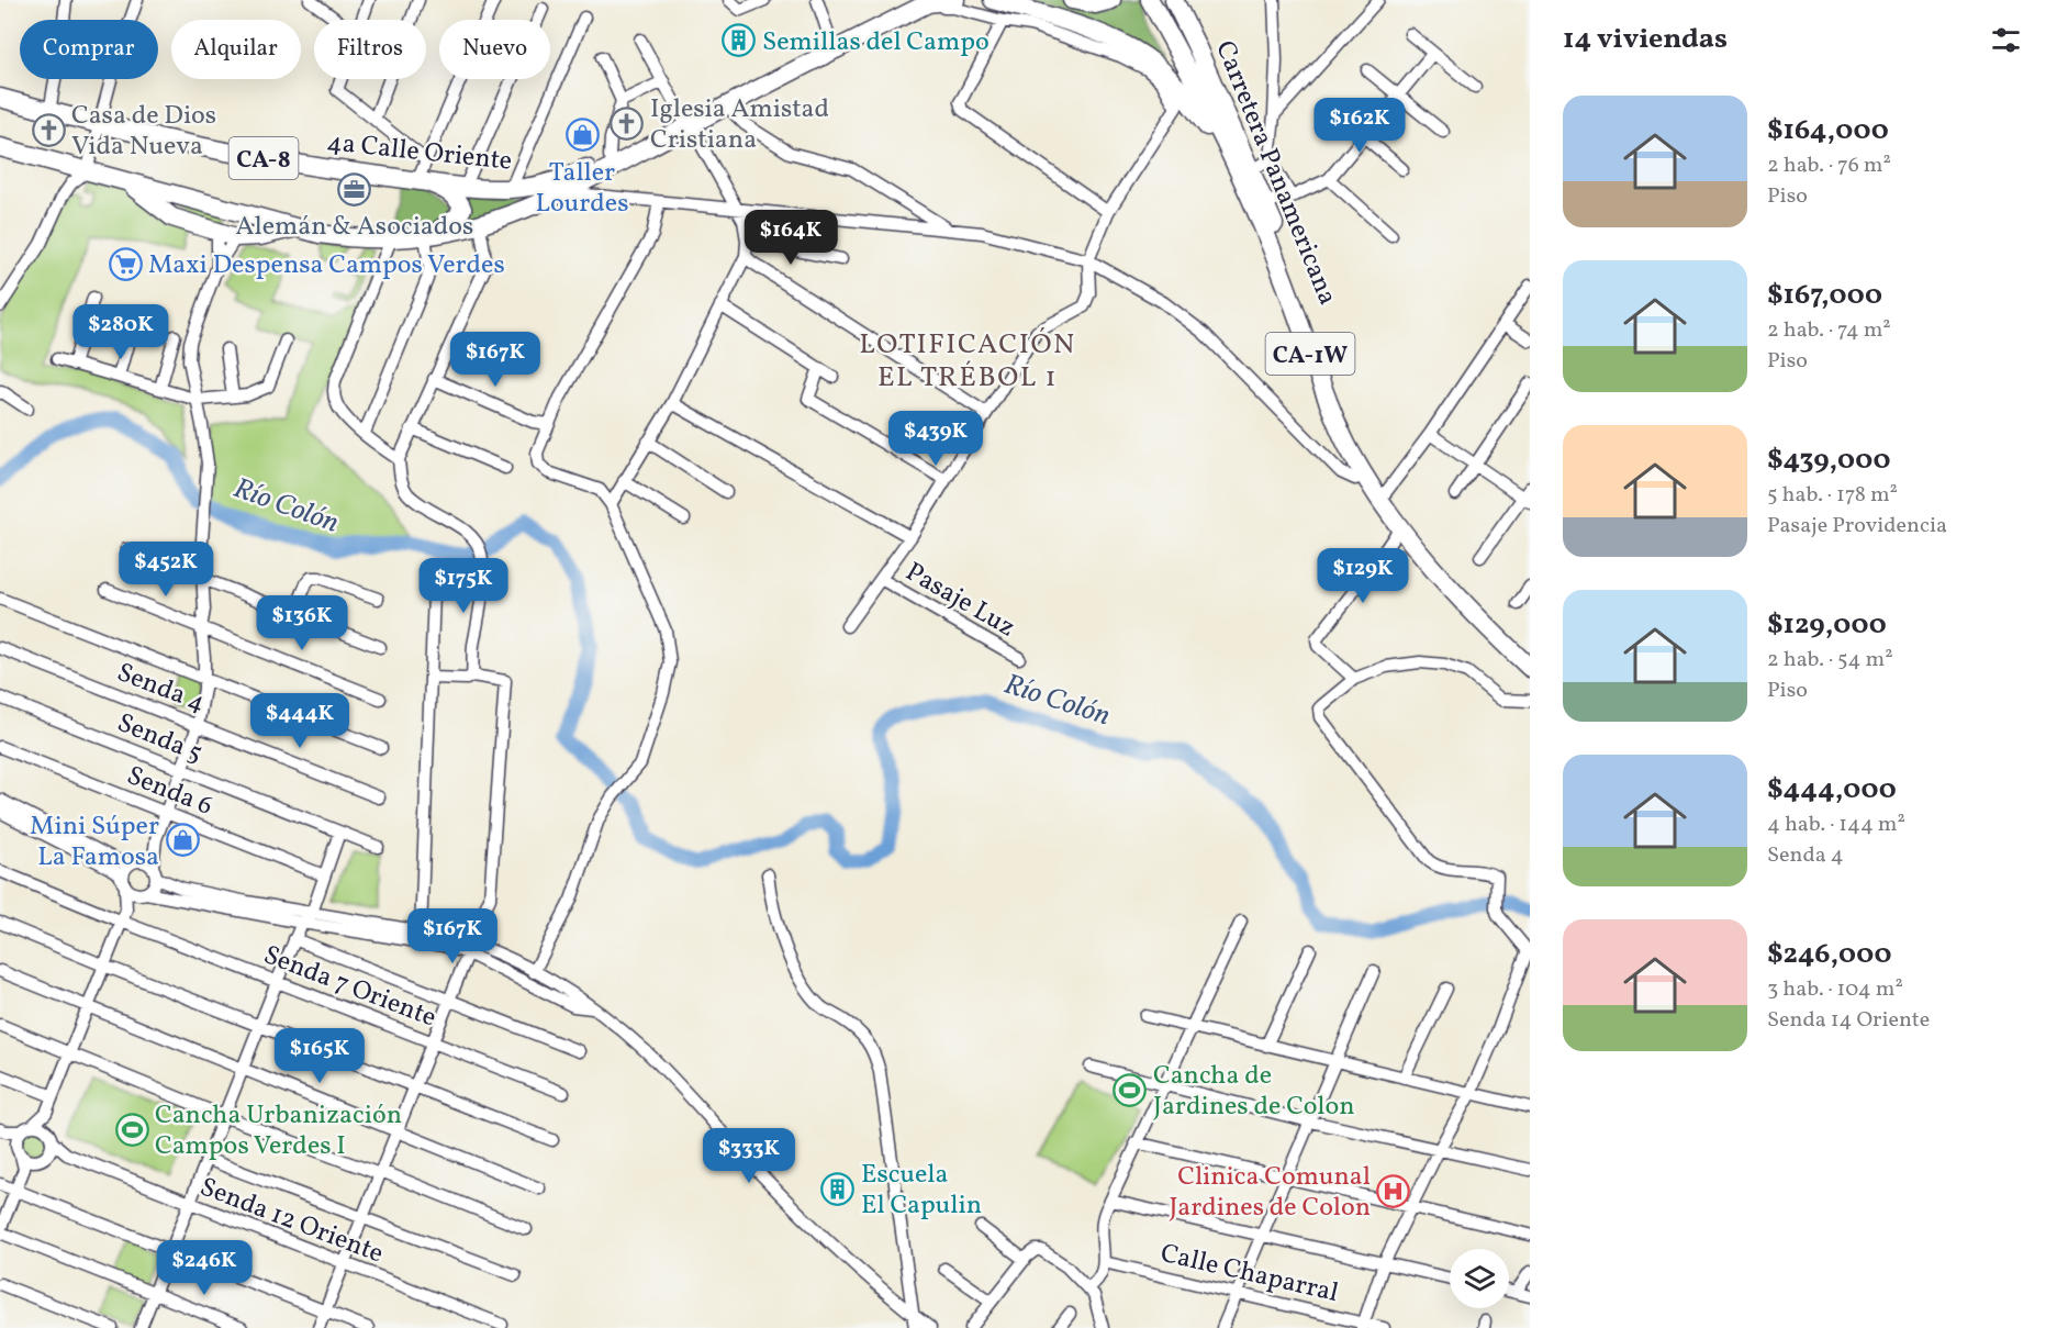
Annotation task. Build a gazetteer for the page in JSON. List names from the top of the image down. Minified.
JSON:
{"streets":{"highway":["4a Calle Oriente","CA-8","Carretera Panamericana","CA-1W"],"street":["Pasaje Luz","Senda 4","Senda 5","Senda 6","Senda 7 Oriente","Senda 12 Oriente","Calle Chaparral"]},"districts":["LOTIFICACIÓN EL TRÉBOL 1"],"water":["Río Colón"],"places":{"building":["Semillas del Campo","Escuela El Capulin"],"church":["Iglesia Amistad Cristiana","Casa de Dios Vida Nueva"],"shop":["Taller Lourdes","Mini Súper La Famosa"],"office":["Alemán & Asociados"],"supermarket":["Maxi Despensa Campos Verdes"],"sports":["Cancha de Jardines de Colon","Cancha Urbanización Campos Verdes I"],"hospital":["Clinica Comunal Jardines de Colon"]},"page":{"heading":"14 viviendas","chip":["Comprar","Alquilar","Filtros","Nuevo"],"list":[{"name":"$164,000","note":"2 hab. · 76 m² · Piso"},{"name":"$167,000","note":"2 hab. · 74 m² · Piso"},{"name":"$439,000","note":"5 hab. · 178 m² · Pasaje Providencia"},{"name":"$129,000","note":"2 hab. · 54 m² · Piso"},{"name":"$444,000","note":"4 hab. · 144 m² · Senda 4"},{"name":"$246,000","note":"3 hab. · 104 m² · Senda 14 Oriente"}],"price":["$162K","$164K","$280K","$167K","$439K","$452K","$129K","$175K","$136K","$444K","$167K","$165K","$333K","$246K"]}}
